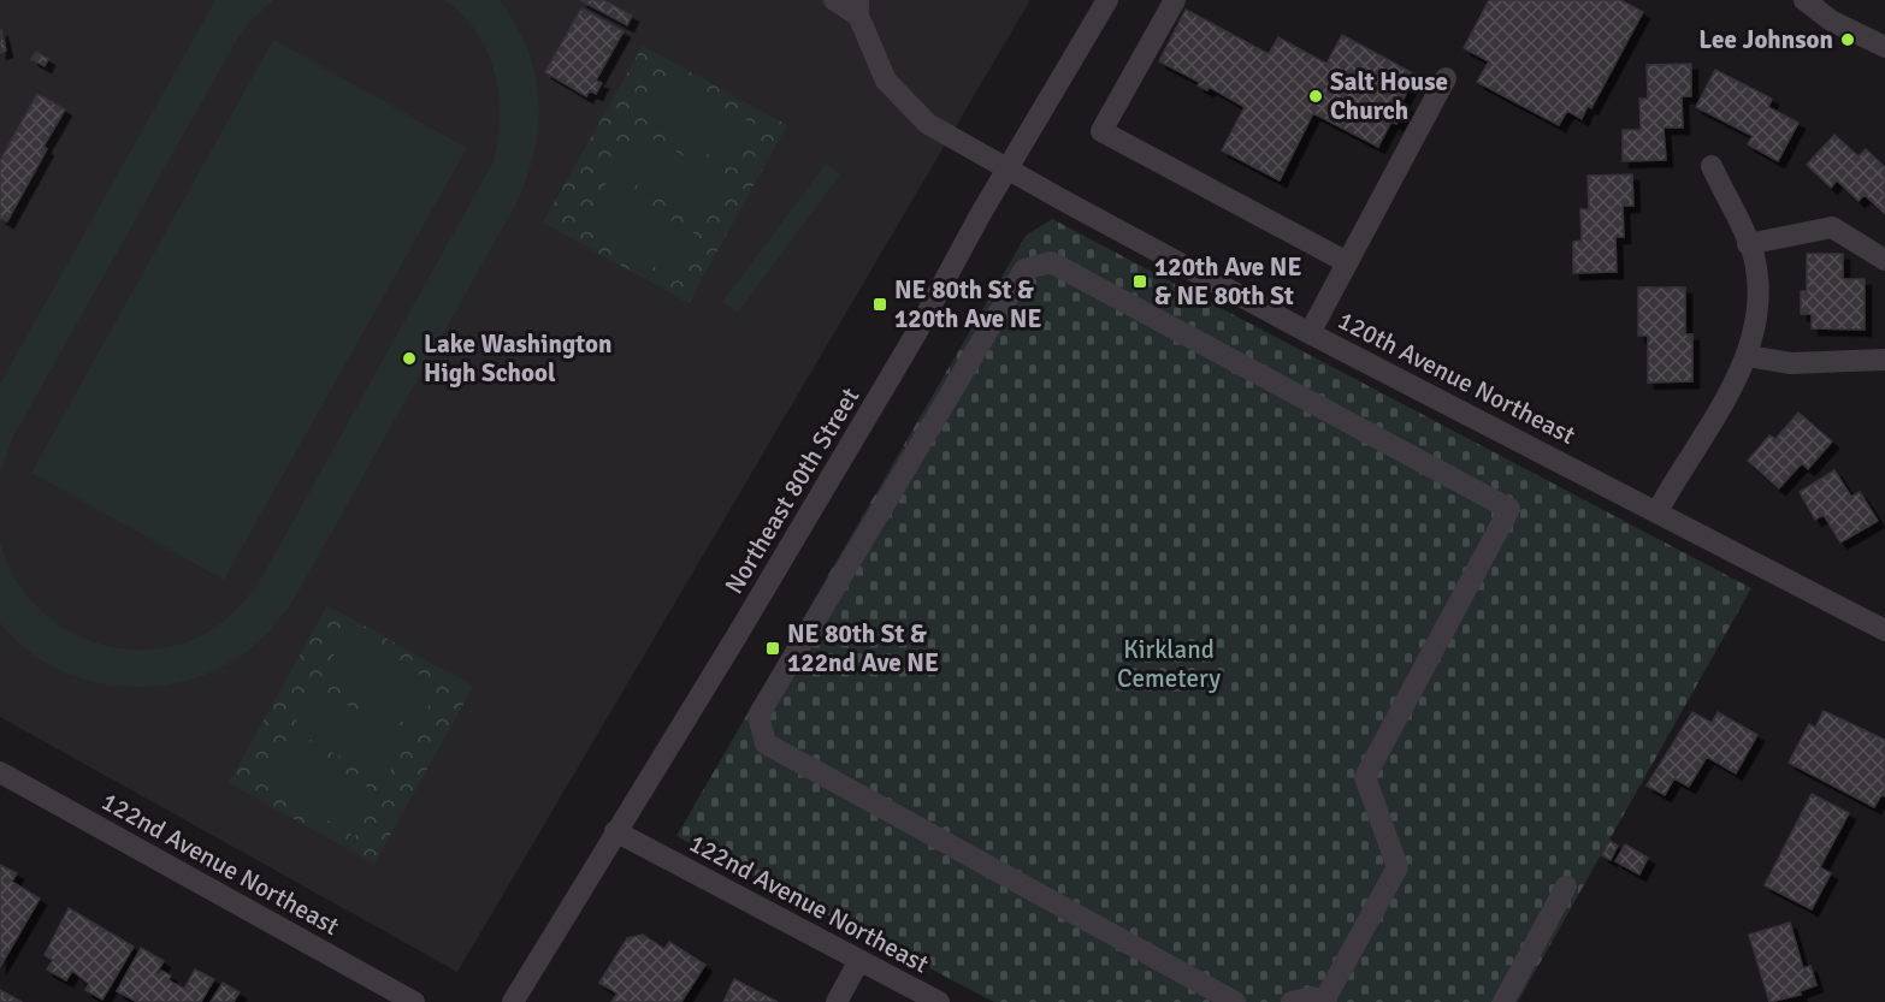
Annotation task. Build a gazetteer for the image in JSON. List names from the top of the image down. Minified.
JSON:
{"streets":{"street":["120th Avenue Northeast","Northeast 80th Street","122nd Avenue Northeast"]},"crossings":[["120th Avenue Northeast","Northeast 80th Street"],["Northeast 80th Street","122nd Avenue Northeast"]],"parks":["Kirkland Cemetery"],"places":{"other":["Lee Johnson","Salt House Church","Lake Washington High School"],"transit":["120th Ave NE & NE 80th St","NE 80th St & 120th Ave NE","NE 80th St & 122nd Ave NE"]}}
